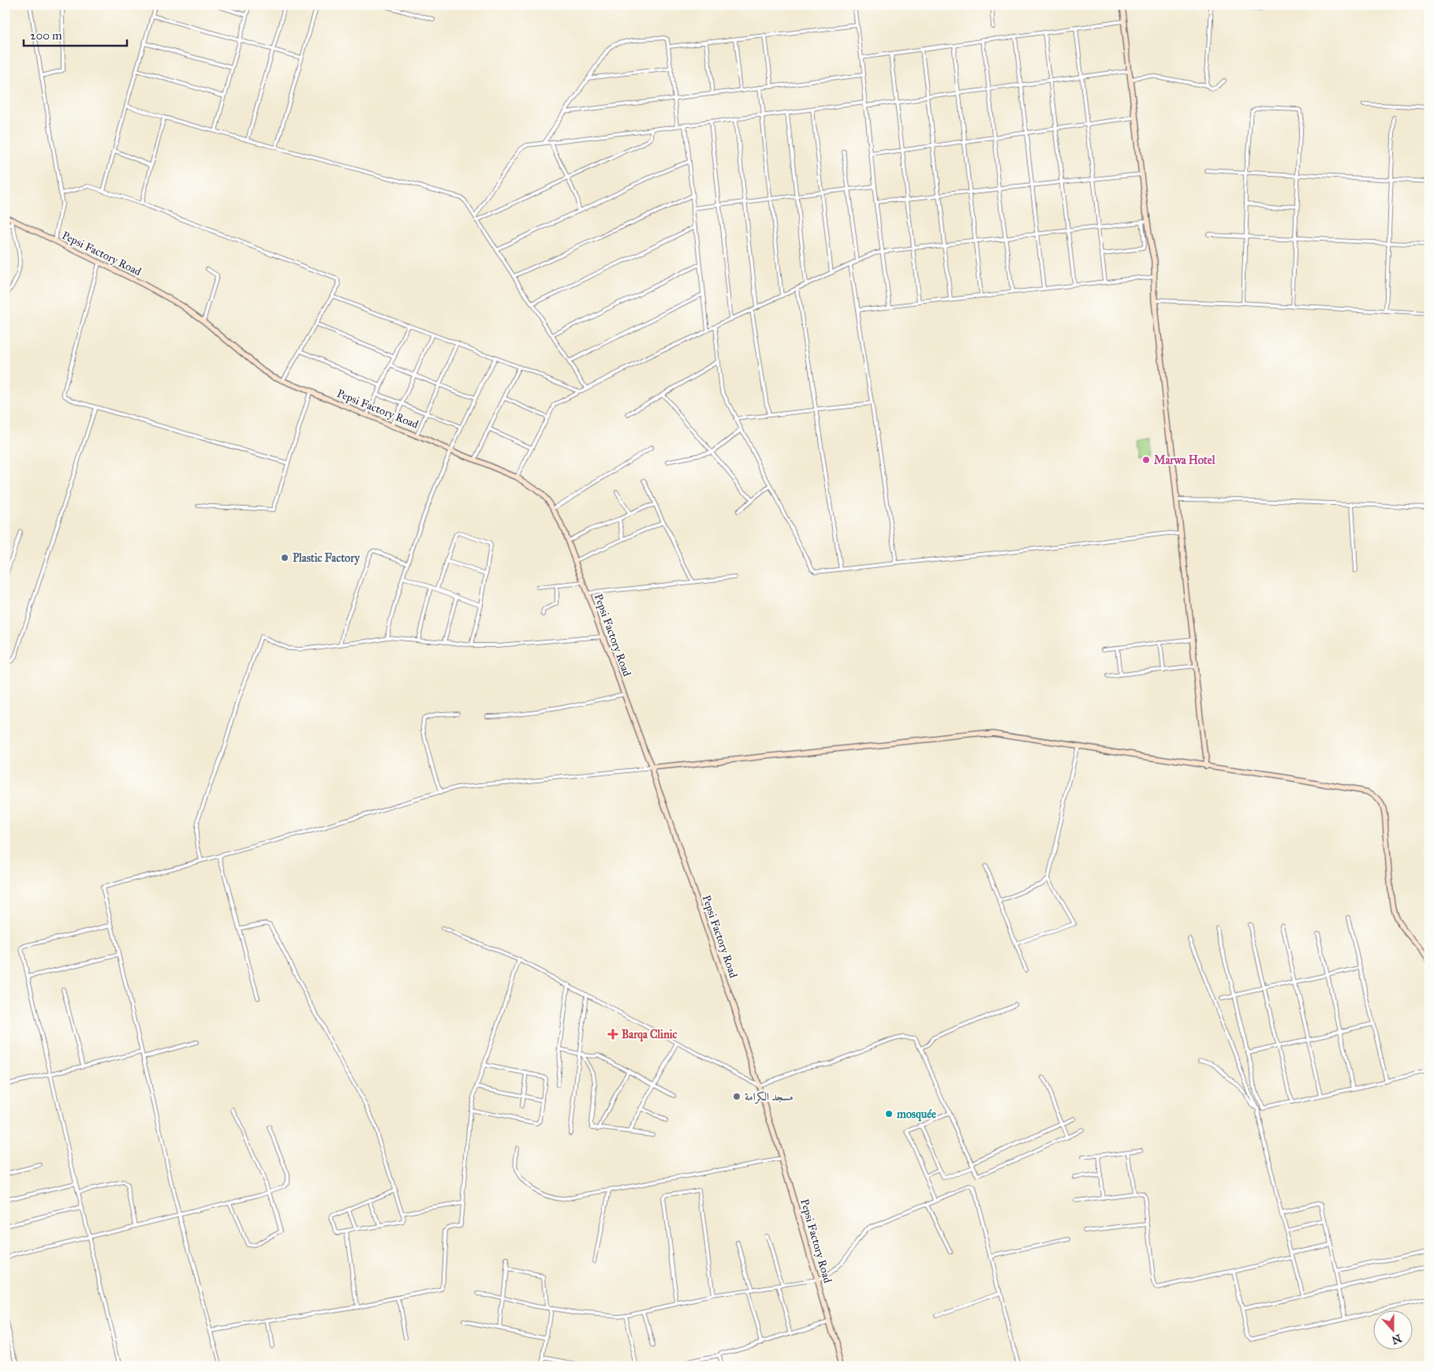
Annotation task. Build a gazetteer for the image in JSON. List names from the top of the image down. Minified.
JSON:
{"streets":{"street":["Pepsi Factory Road"]},"places":{"other":["Marwa Hotel","Plastic Factory","مسجد الكرامة","mosquée"],"health":["Barqa Clinic"]},"scale_bar":"200 m","north":"bottom"}
